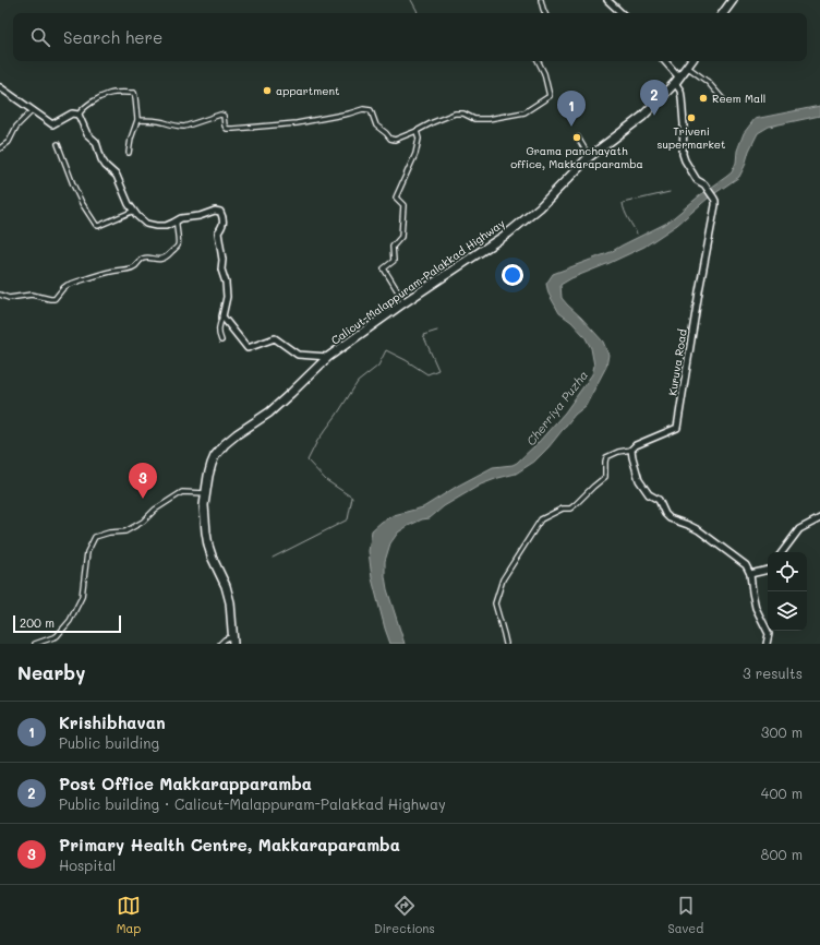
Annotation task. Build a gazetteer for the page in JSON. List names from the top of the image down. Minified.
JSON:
{"streets":{"highway":["Calicut-Malappuram-Palakkad Highway"],"main road":["Kuruva Road"]},"crossings":[["Calicut-Malappuram-Palakkad Highway","Kuruva Road"]],"water":["Cherriya Puzha"],"places":["appartment","Reem Mall","Triveni supermarket","Grama panchayath office, Makkaraparamba"],"scale_bar":"200 m","page":{"search":"Search here","pins":["2","1","3"],"scale":"200 m","heading":["Nearby","3 results"],"list":[{"mark":"1","name":"Krishibhavan","note":"Public building","value":"300 m"},{"mark":"2","name":"Post Office Makkarapparamba","note":"Public building · Calicut-Malappuram-Palakkad Highway","value":"400 m"},{"mark":"3","name":"Primary Health Centre, Makkaraparamba","note":"Hospital","value":"800 m"}],"nav":["Map","Directions","Saved"]}}
